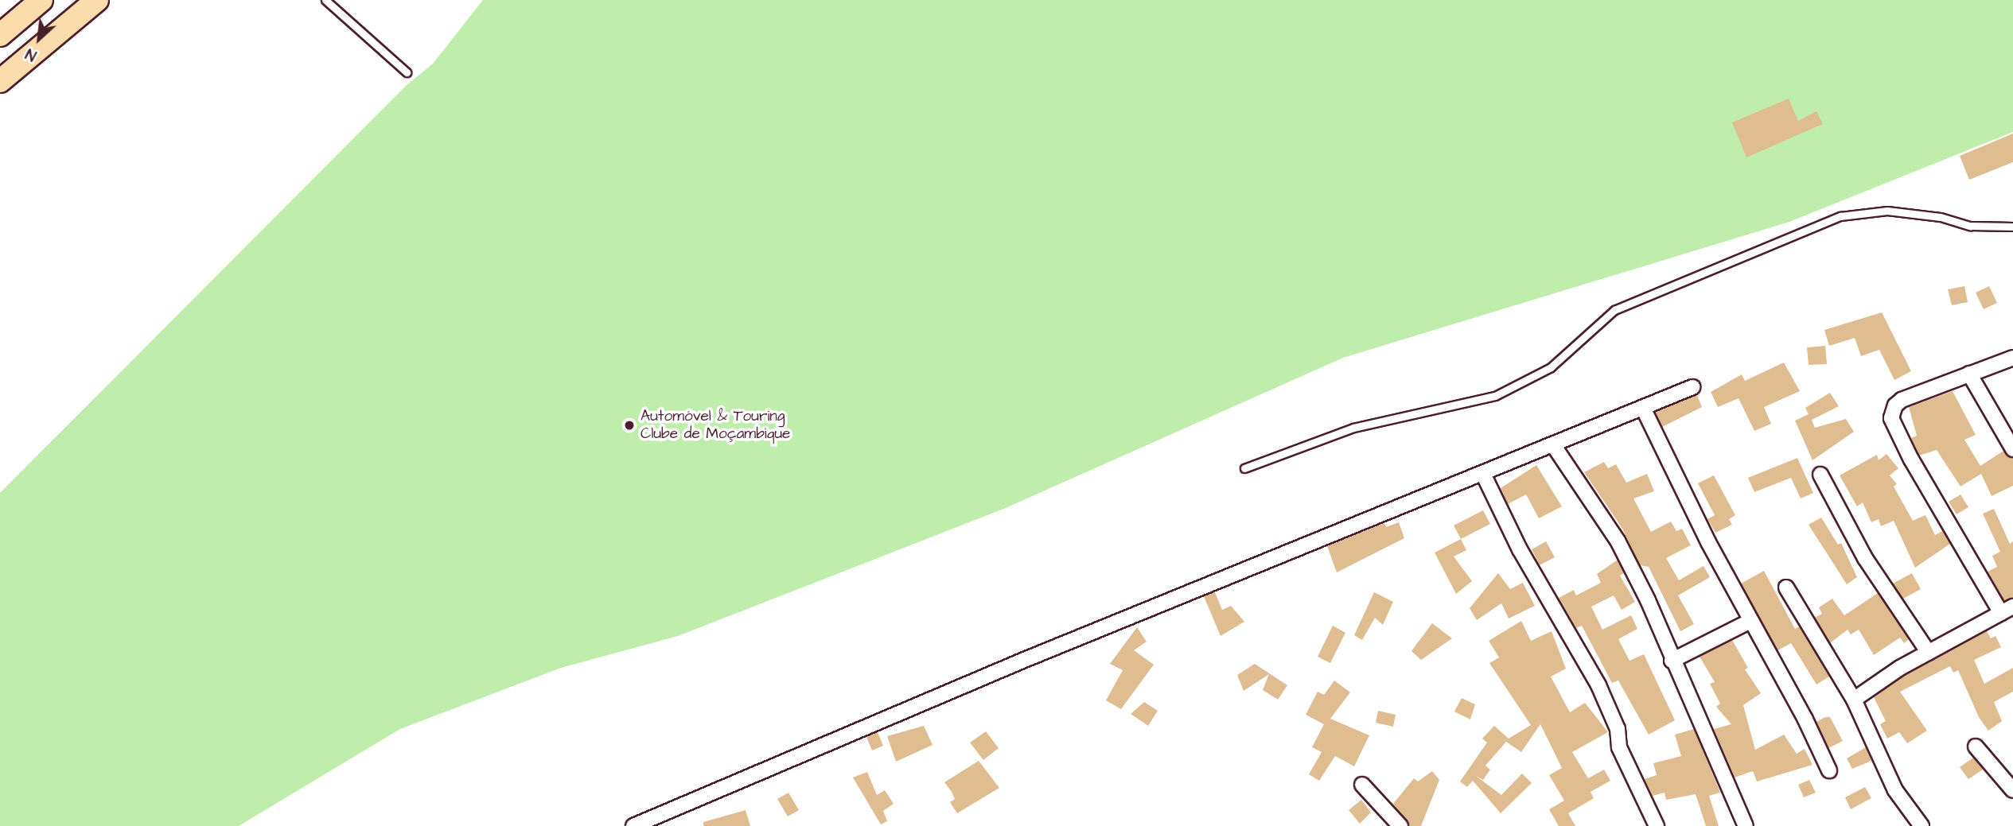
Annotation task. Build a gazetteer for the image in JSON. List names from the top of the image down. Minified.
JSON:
{"places":["Automóvel & Touring Clube de Moçambique"],"north":"bottom left"}
